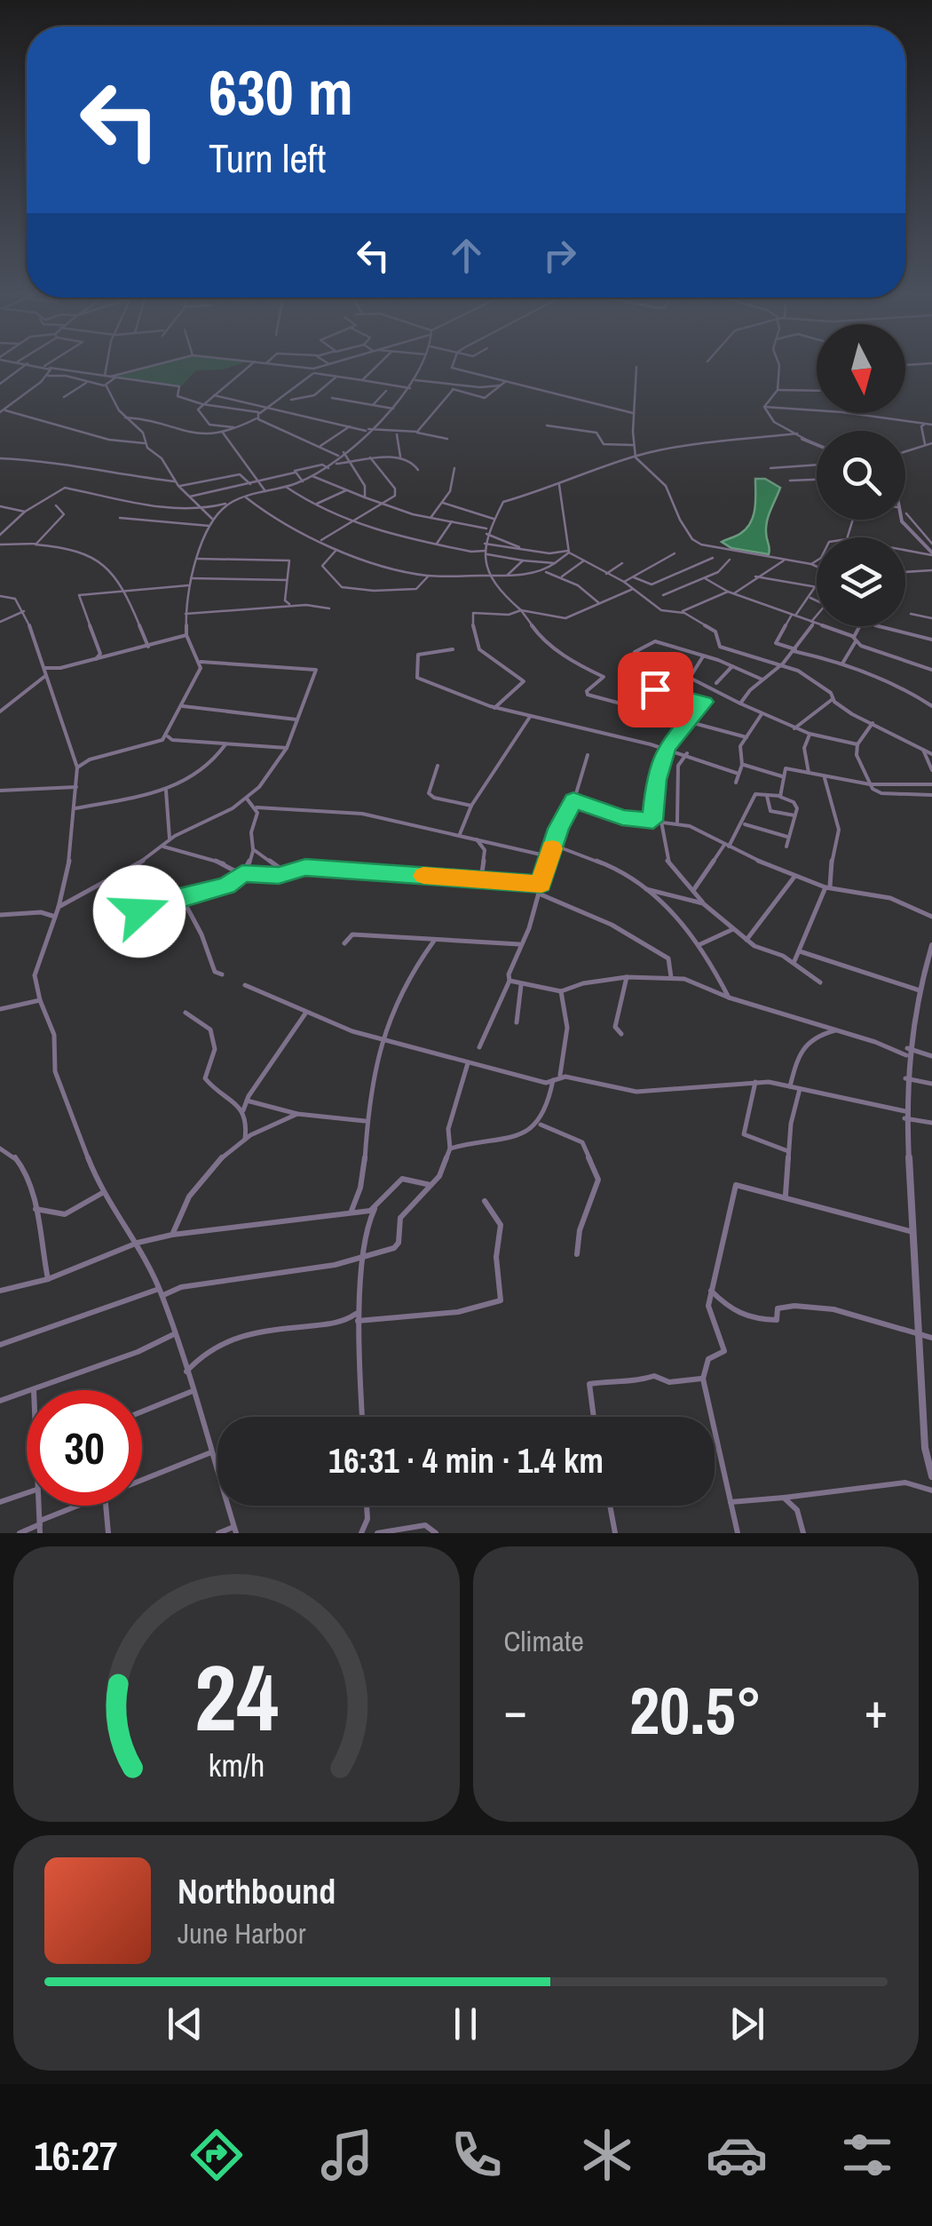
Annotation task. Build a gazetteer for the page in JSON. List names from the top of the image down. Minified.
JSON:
{"north":"bottom","page":{"turn":["630 m","Turn left"],"limit":"30","trip":"16:31 · 4 min · 1.4 km","tile":"Climate","heat":["−","20.5°","+"],"song":["Northbound","June Harbor"],"tabs":"16:27","gauge":["24","km/h"]}}
